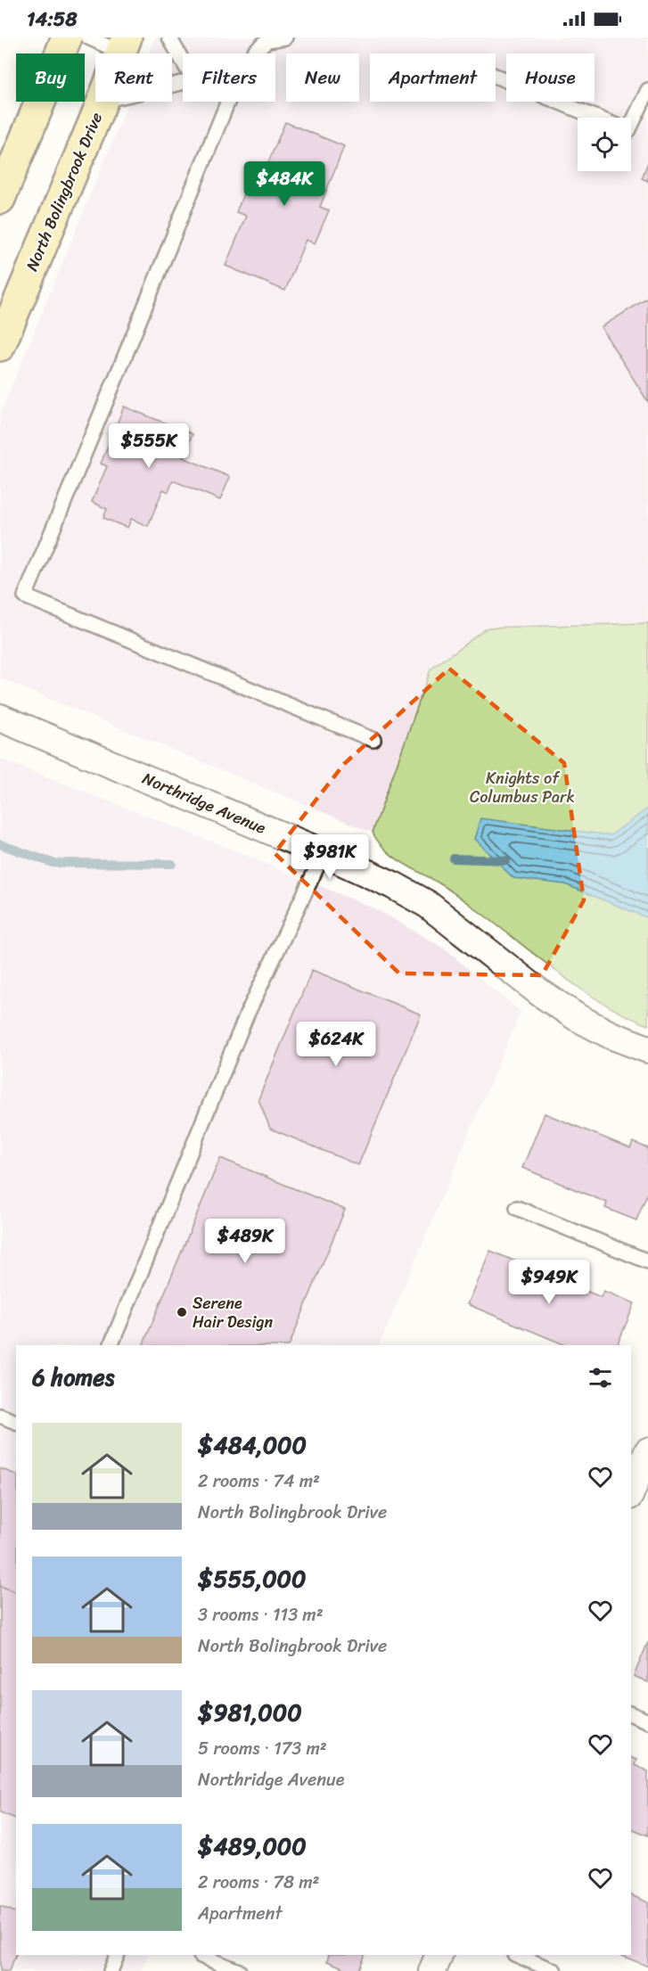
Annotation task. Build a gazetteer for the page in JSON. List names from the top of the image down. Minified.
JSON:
{"streets":{"main road":["North Bolingbrook Drive"],"street":["Northridge Avenue"]},"parks":["Knights of Columbus Park"],"places":["Serene Hair Design"],"page":{"status":"14:58","chip":["Buy","Rent","Filters","New","Apartment","House"],"price":["$484K","$555K","$981K","$624K","$489K","$949K"],"heading":"6 homes","list":[{"name":"$484,000","note":"2 rooms · 74 m² · North Bolingbrook Drive"},{"name":"$555,000","note":"3 rooms · 113 m² · North Bolingbrook Drive"},{"name":"$981,000","note":"5 rooms · 173 m² · Northridge Avenue"},{"name":"$489,000","note":"2 rooms · 78 m² · Apartment"}]}}
